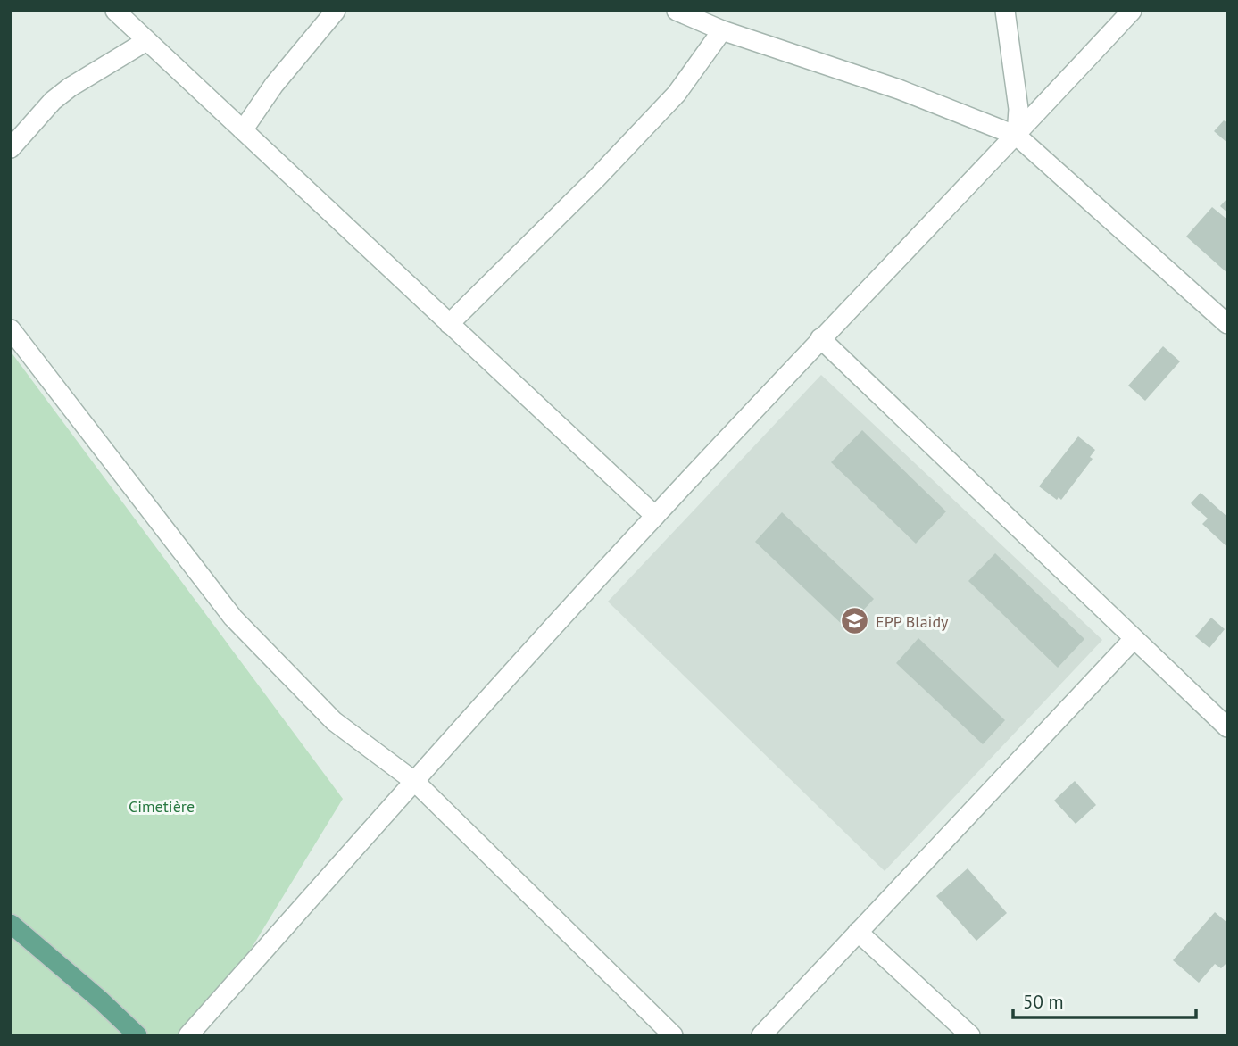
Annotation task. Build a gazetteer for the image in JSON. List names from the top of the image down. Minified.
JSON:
{"parks":["Cimetière"],"places":{"school or university":["EPP Blaidy"]},"scale_bar":"50 m"}
